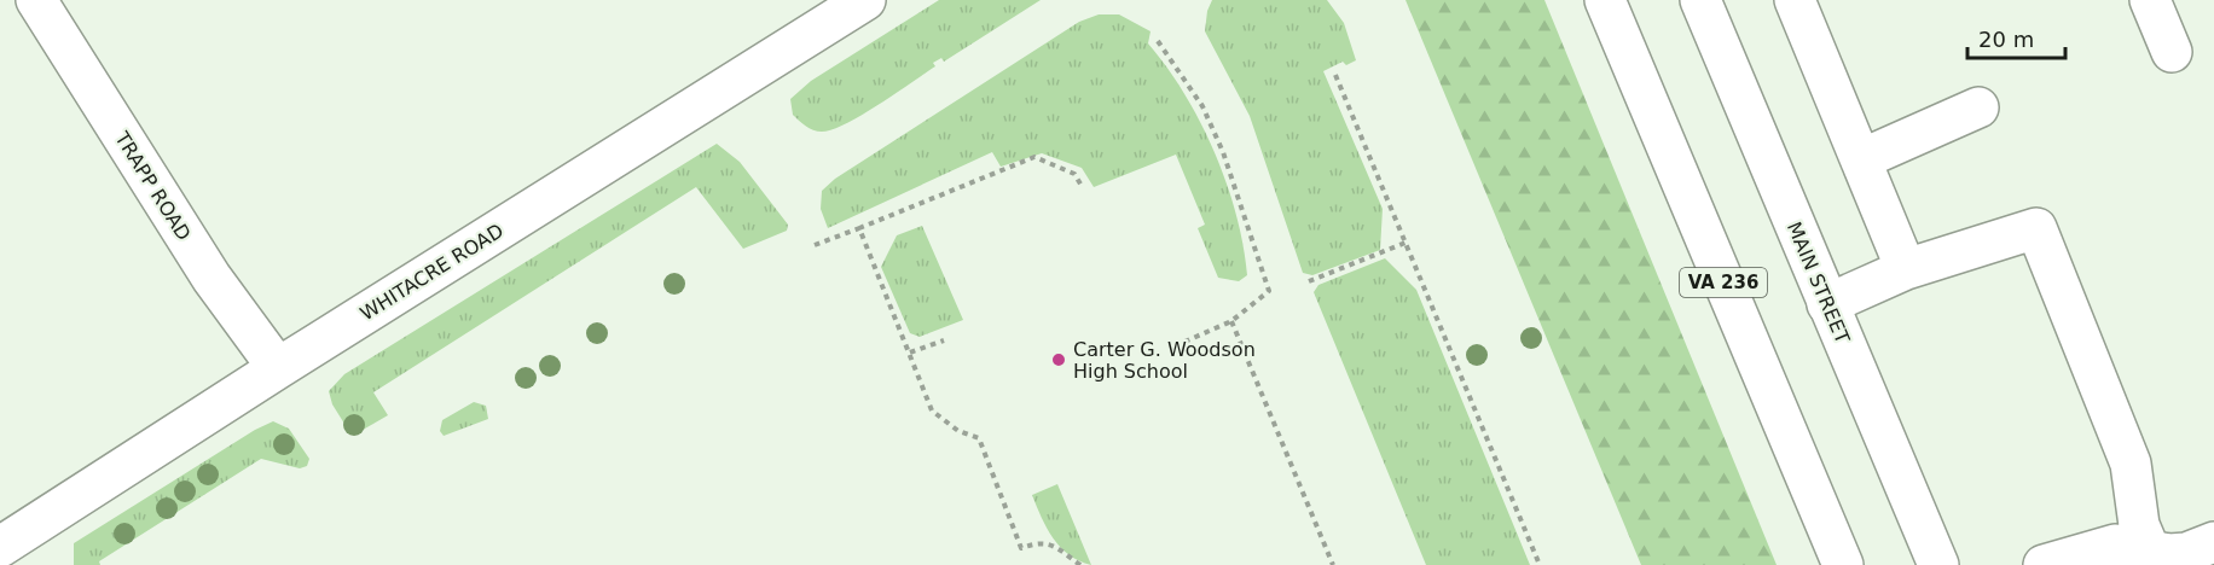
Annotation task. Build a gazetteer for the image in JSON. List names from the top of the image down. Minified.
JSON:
{"streets":{"street":["TRAPP ROAD","WHITACRE ROAD","VA 236","MAIN STREET"]},"crossings":[["TRAPP ROAD","WHITACRE ROAD"]],"places":["Carter G. Woodson High School"],"scale_bar":"20 m"}
